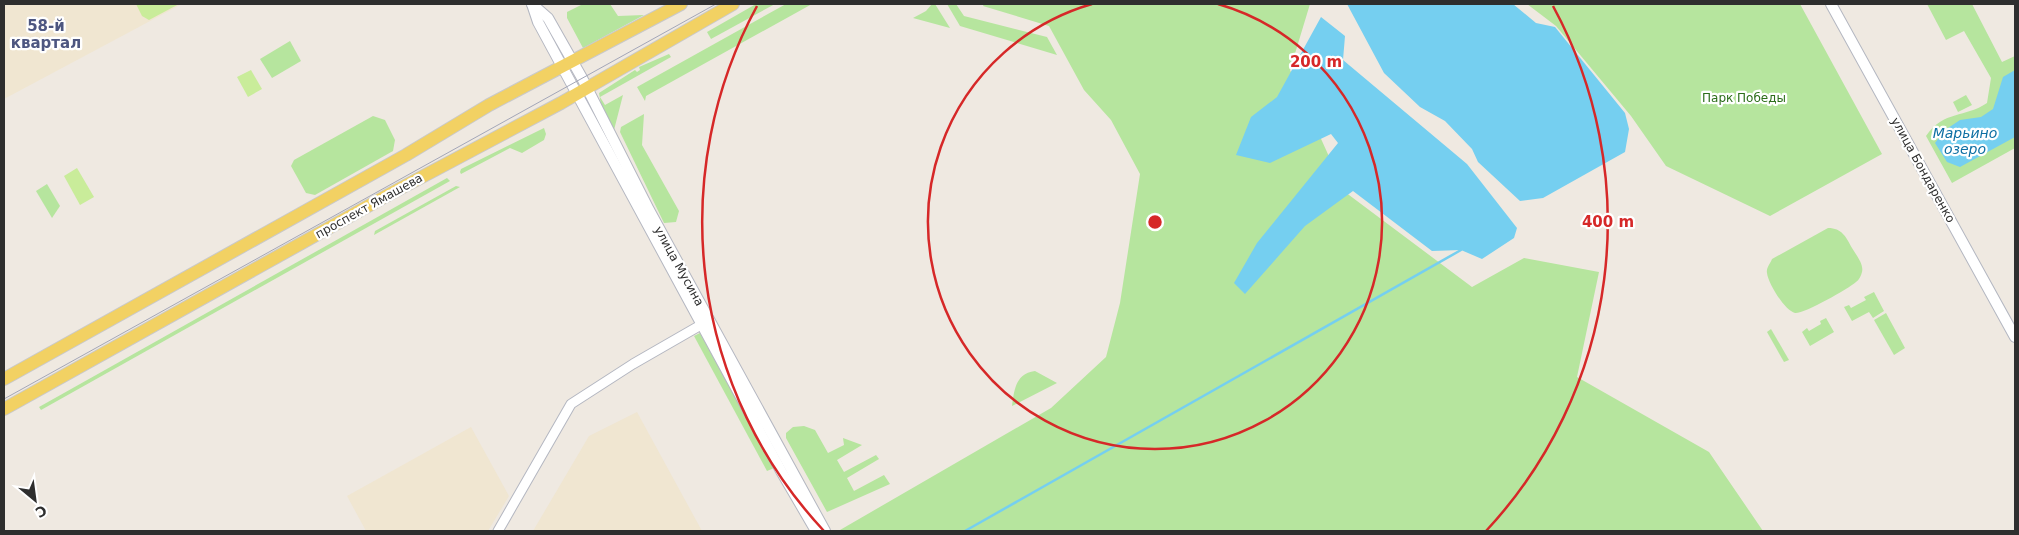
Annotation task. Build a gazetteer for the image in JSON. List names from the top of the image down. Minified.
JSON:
{"streets":{"main road":["проспект Ямашева"],"street":["улица Бондаренко","улица Мусина"]},"crossings":[["проспект Ямашева","улица Мусина"]],"districts":["58-й квартал"],"water":["Марьино озеро"],"parks":["Парк Победы"],"north":"bottom right","rings":["200 m","400 m"]}
